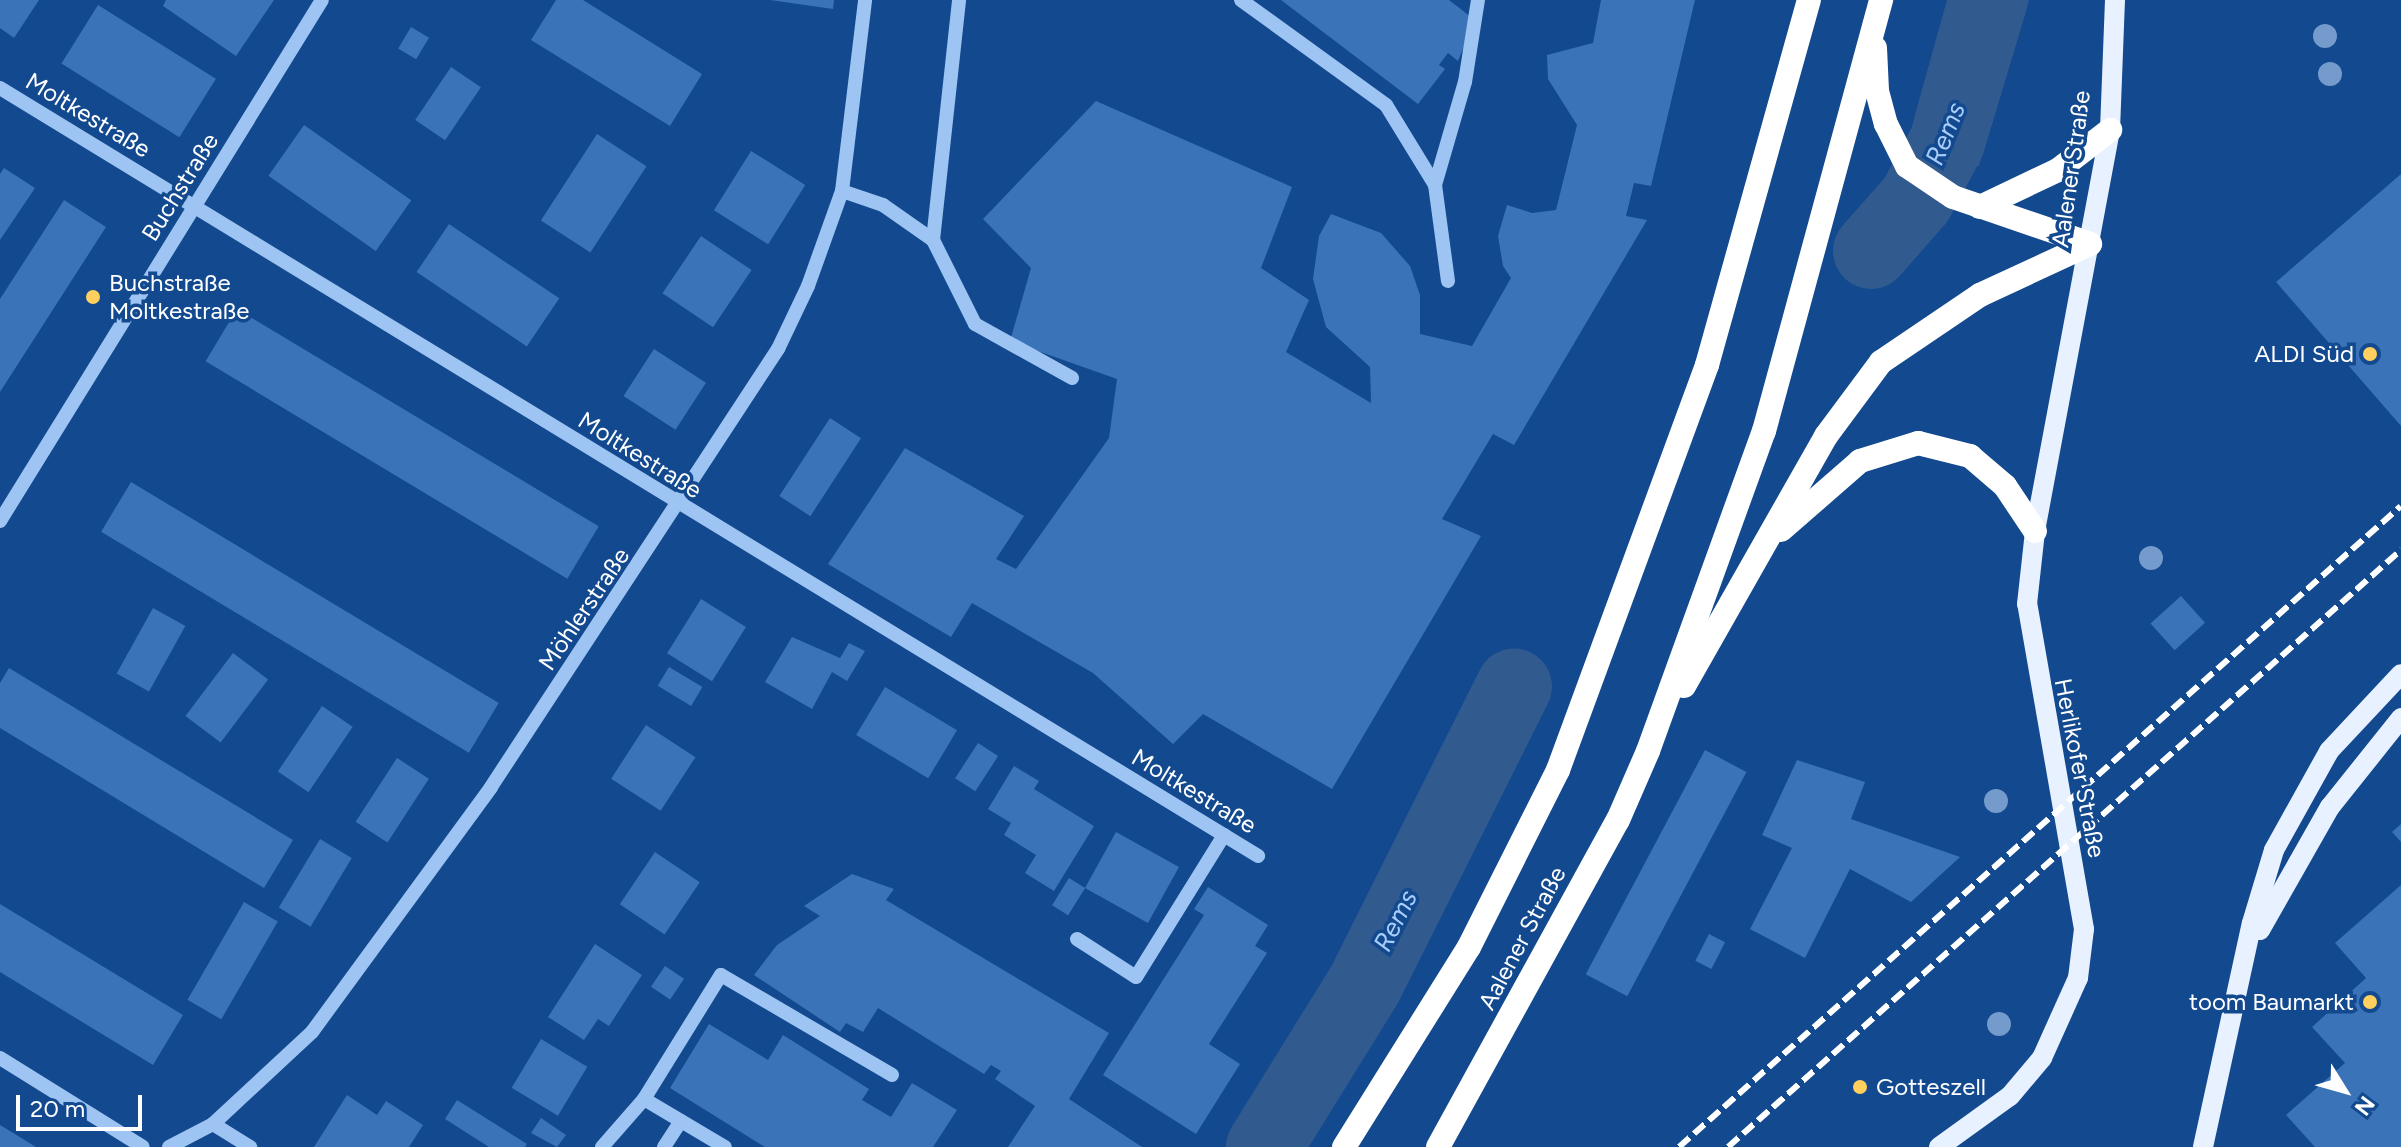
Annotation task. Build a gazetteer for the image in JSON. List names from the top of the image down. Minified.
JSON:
{"streets":{"highway":["Aalener Straße"],"main road":["Herlikofer Straße"],"street":["Moltkestraße","Buchstraße","Möhlerstraße"]},"crossings":[["Moltkestraße","Buchstraße"],["Moltkestraße","Möhlerstraße"],["Aalener Straße","Herlikofer Straße"]],"water":["Rems"],"places":["Buchstraße Moltkestraße","ALDI Süd","toom Baumarkt","Gotteszell"],"scale_bar":"20 m","north":"bottom right"}
